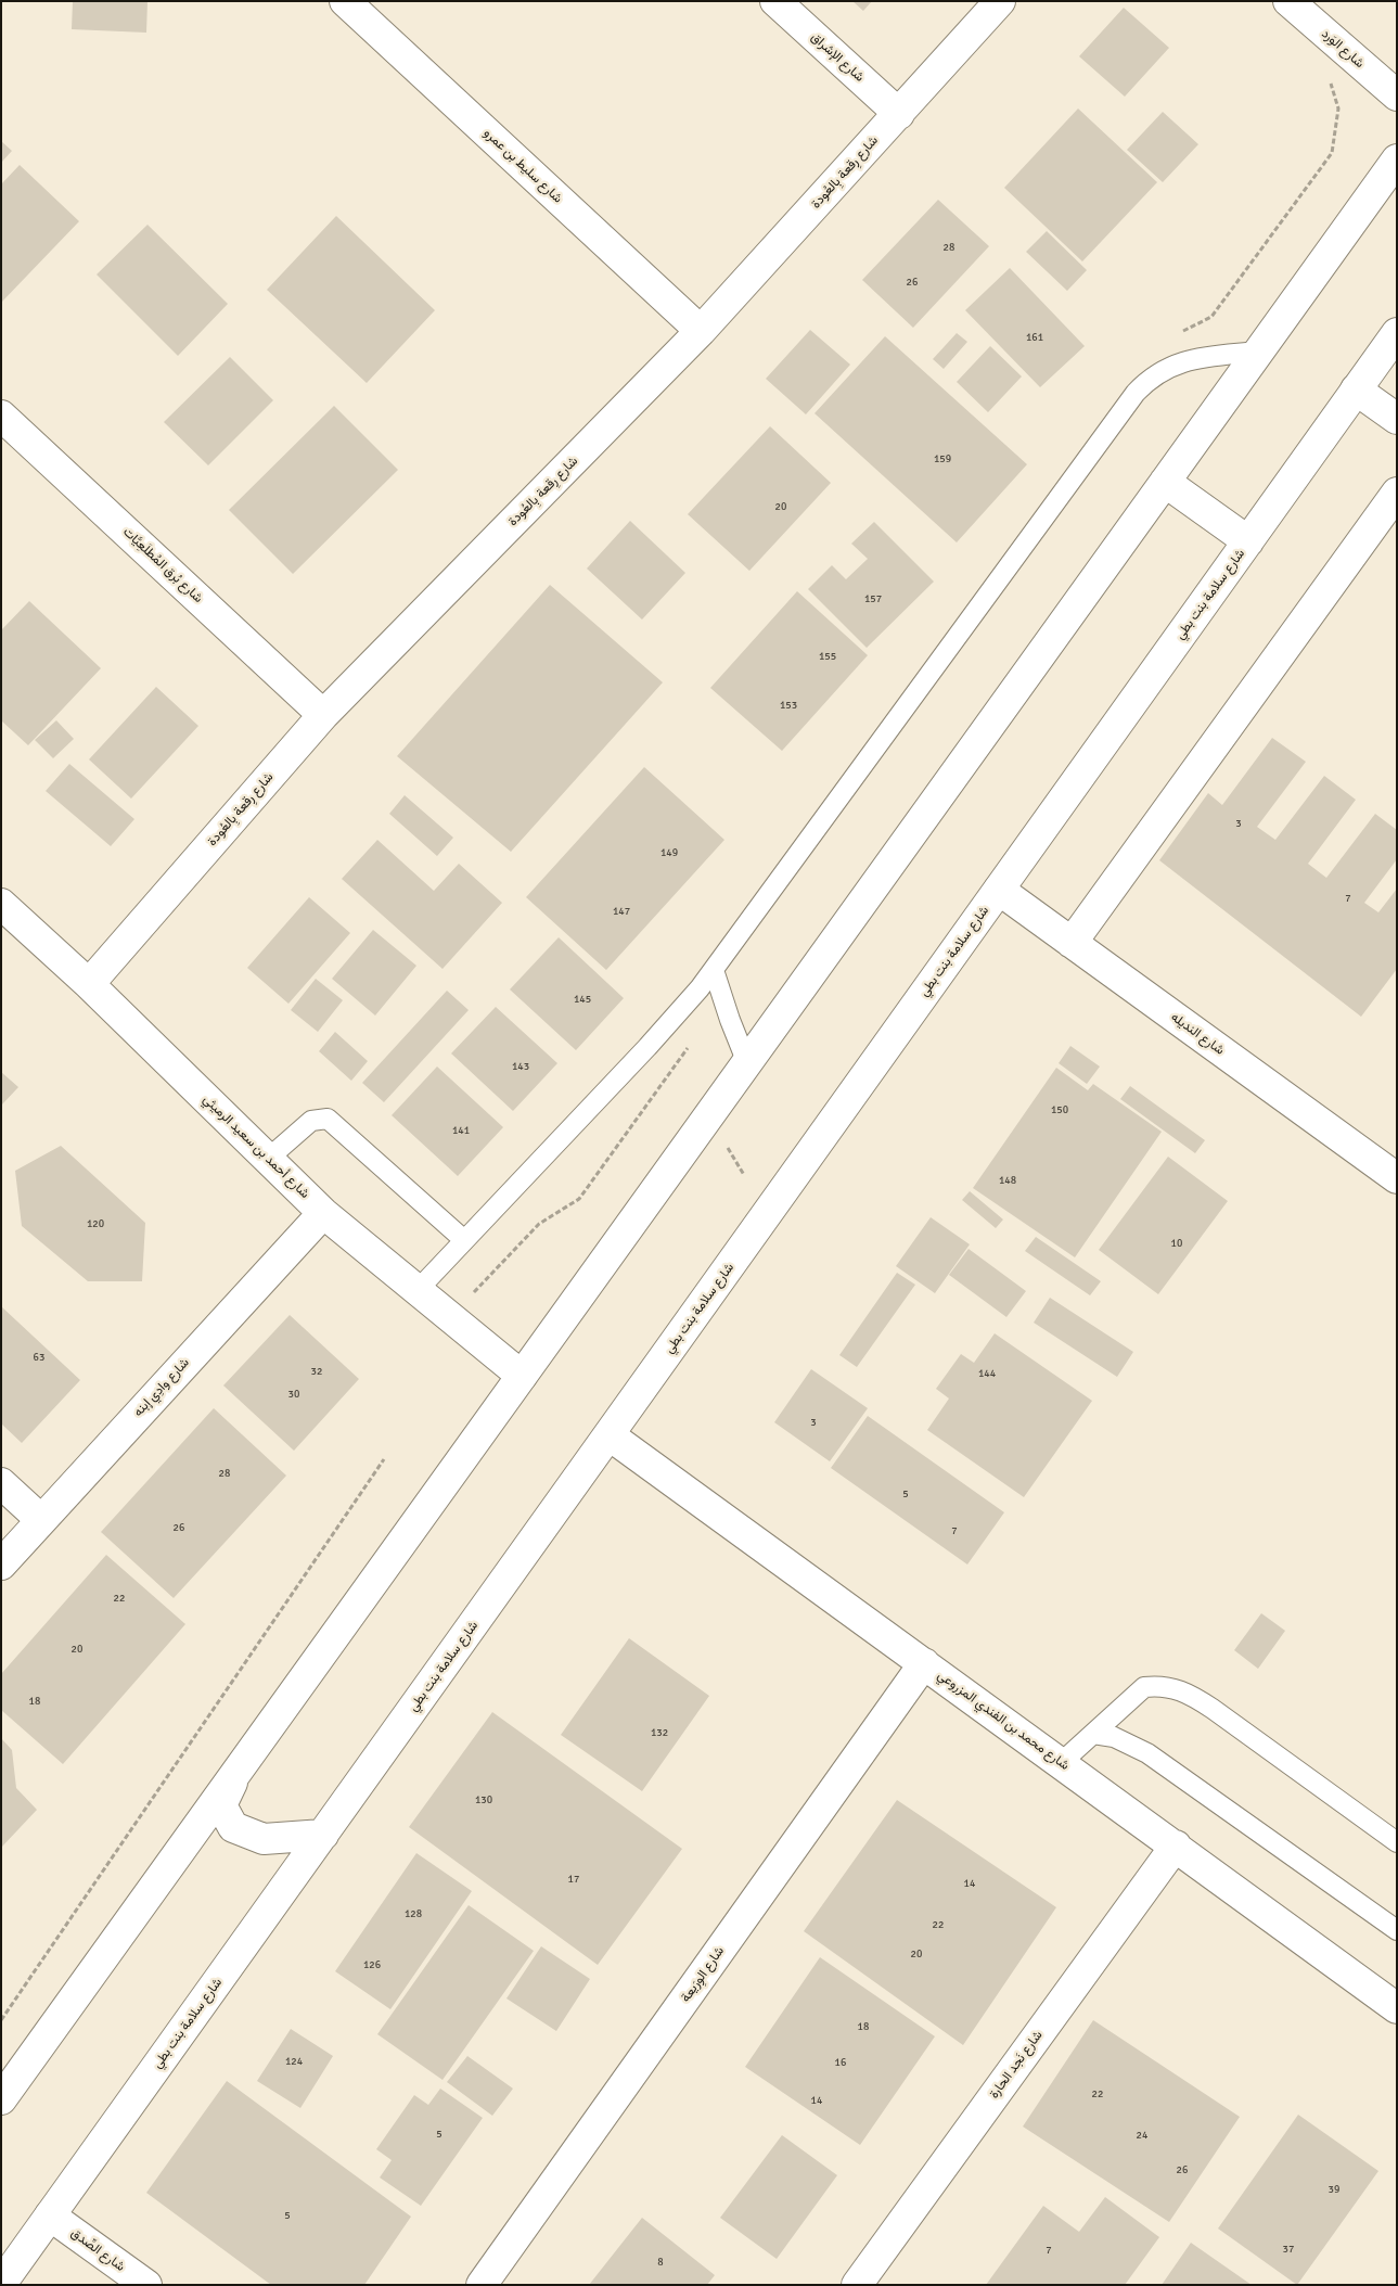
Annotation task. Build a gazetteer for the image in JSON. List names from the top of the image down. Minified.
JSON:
{"streets":{"street":["شارع الوَرد","شارع الإشراق","شارع سليط بن عمرو","شارع رِقعة بِالعُودة","شارع بُرق المُطلَعِيَّات","شارع سلامة بنت بطي","شارع النديله","شارع أحمد بن سعيد الرميثي","شارع وادِي إبنه","شارع محمد بن الفندي المزروعي","شارع الوِرَيعة","شارع نَجد الحارة","شارع الصِّدق"]},"crossings":[["شارع الإشراق","شارع رِقعة بِالعُودة"],["شارع سليط بن عمرو","شارع رِقعة بِالعُودة"],["شارع رِقعة بِالعُودة","شارع بُرق المُطلَعِيَّات"],["شارع رِقعة بِالعُودة","شارع أحمد بن سعيد الرميثي"],["شارع سلامة بنت بطي","شارع النديله"],["شارع سلامة بنت بطي","شارع محمد بن الفندي المزروعي"],["شارع سلامة بنت بطي","شارع الصِّدق"],["شارع أحمد بن سعيد الرميثي","شارع وادِي إبنه"],["شارع محمد بن الفندي المزروعي","شارع الوِرَيعة"],["شارع محمد بن الفندي المزروعي","شارع نَجد الحارة"]],"house_numbers":["28","26","161","159","20","157","155","153","3","149","7","147","145","143","150","141","148","120","10","63","32","144","30","3","28","5","26","7","22","20","18","132","130","17","14","128","22","20","126","18","124","16","22","14","5","24","26","39","5","37","7","8"]}
